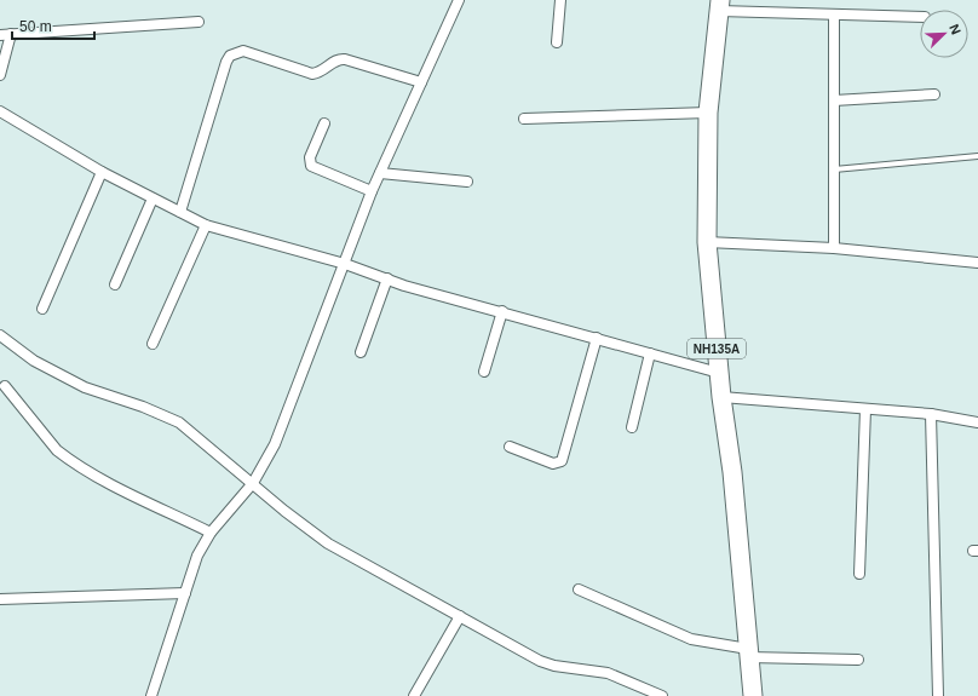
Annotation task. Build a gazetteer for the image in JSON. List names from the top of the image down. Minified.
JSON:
{"streets":{"highway":["NH135A"]},"scale_bar":"50 m","north":"top right"}
